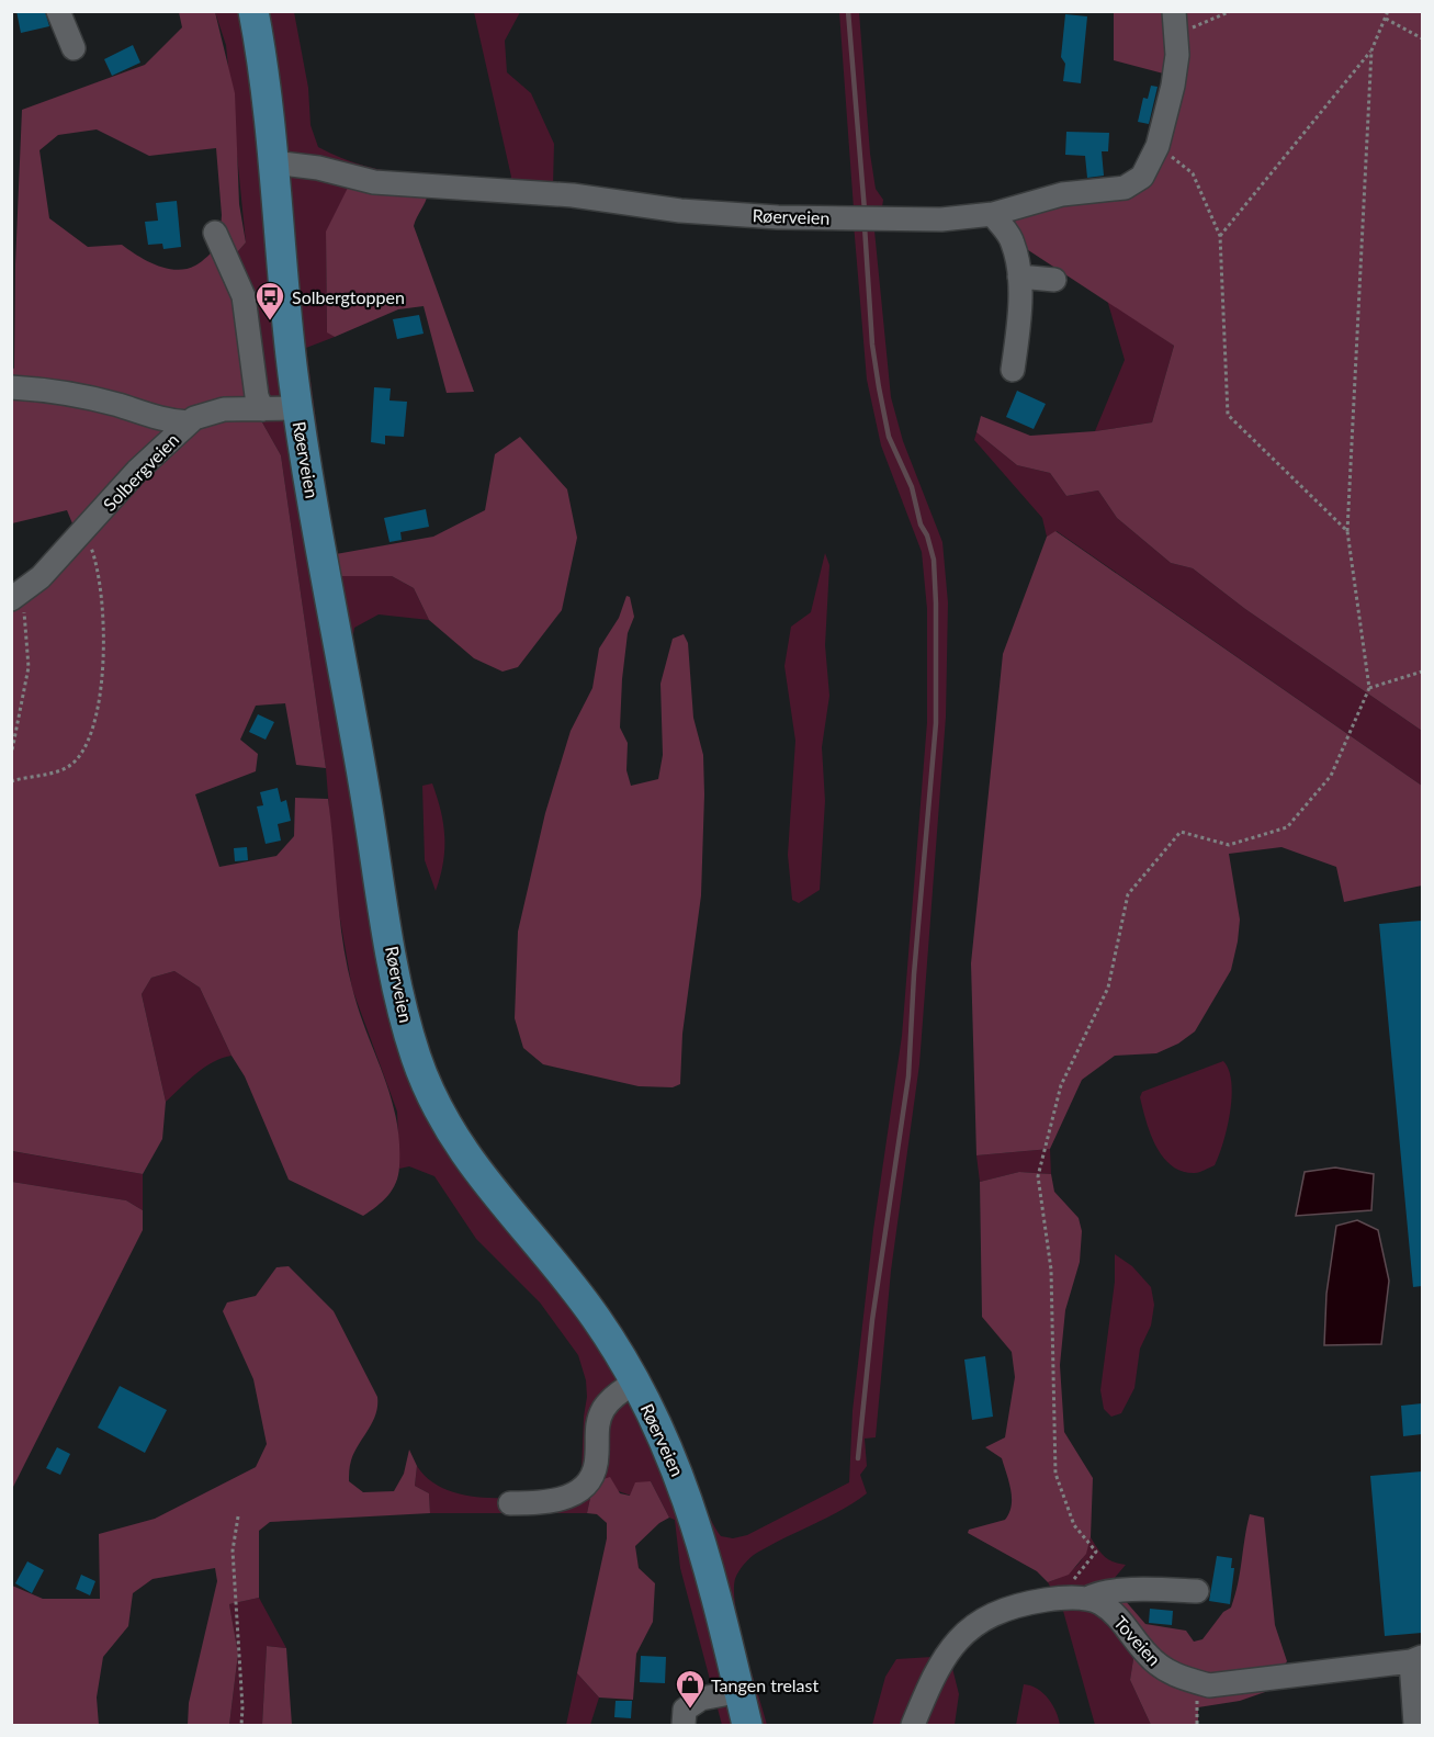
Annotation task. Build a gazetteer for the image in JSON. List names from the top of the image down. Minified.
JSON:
{"streets":{"main road":["Røerveien"],"street":["Solbergveien","Toveien"]},"crossings":[["Røerveien","Solbergveien"]],"places":{"bus stop":["Solbergtoppen"],"shop":["Tangen trelast"]}}
